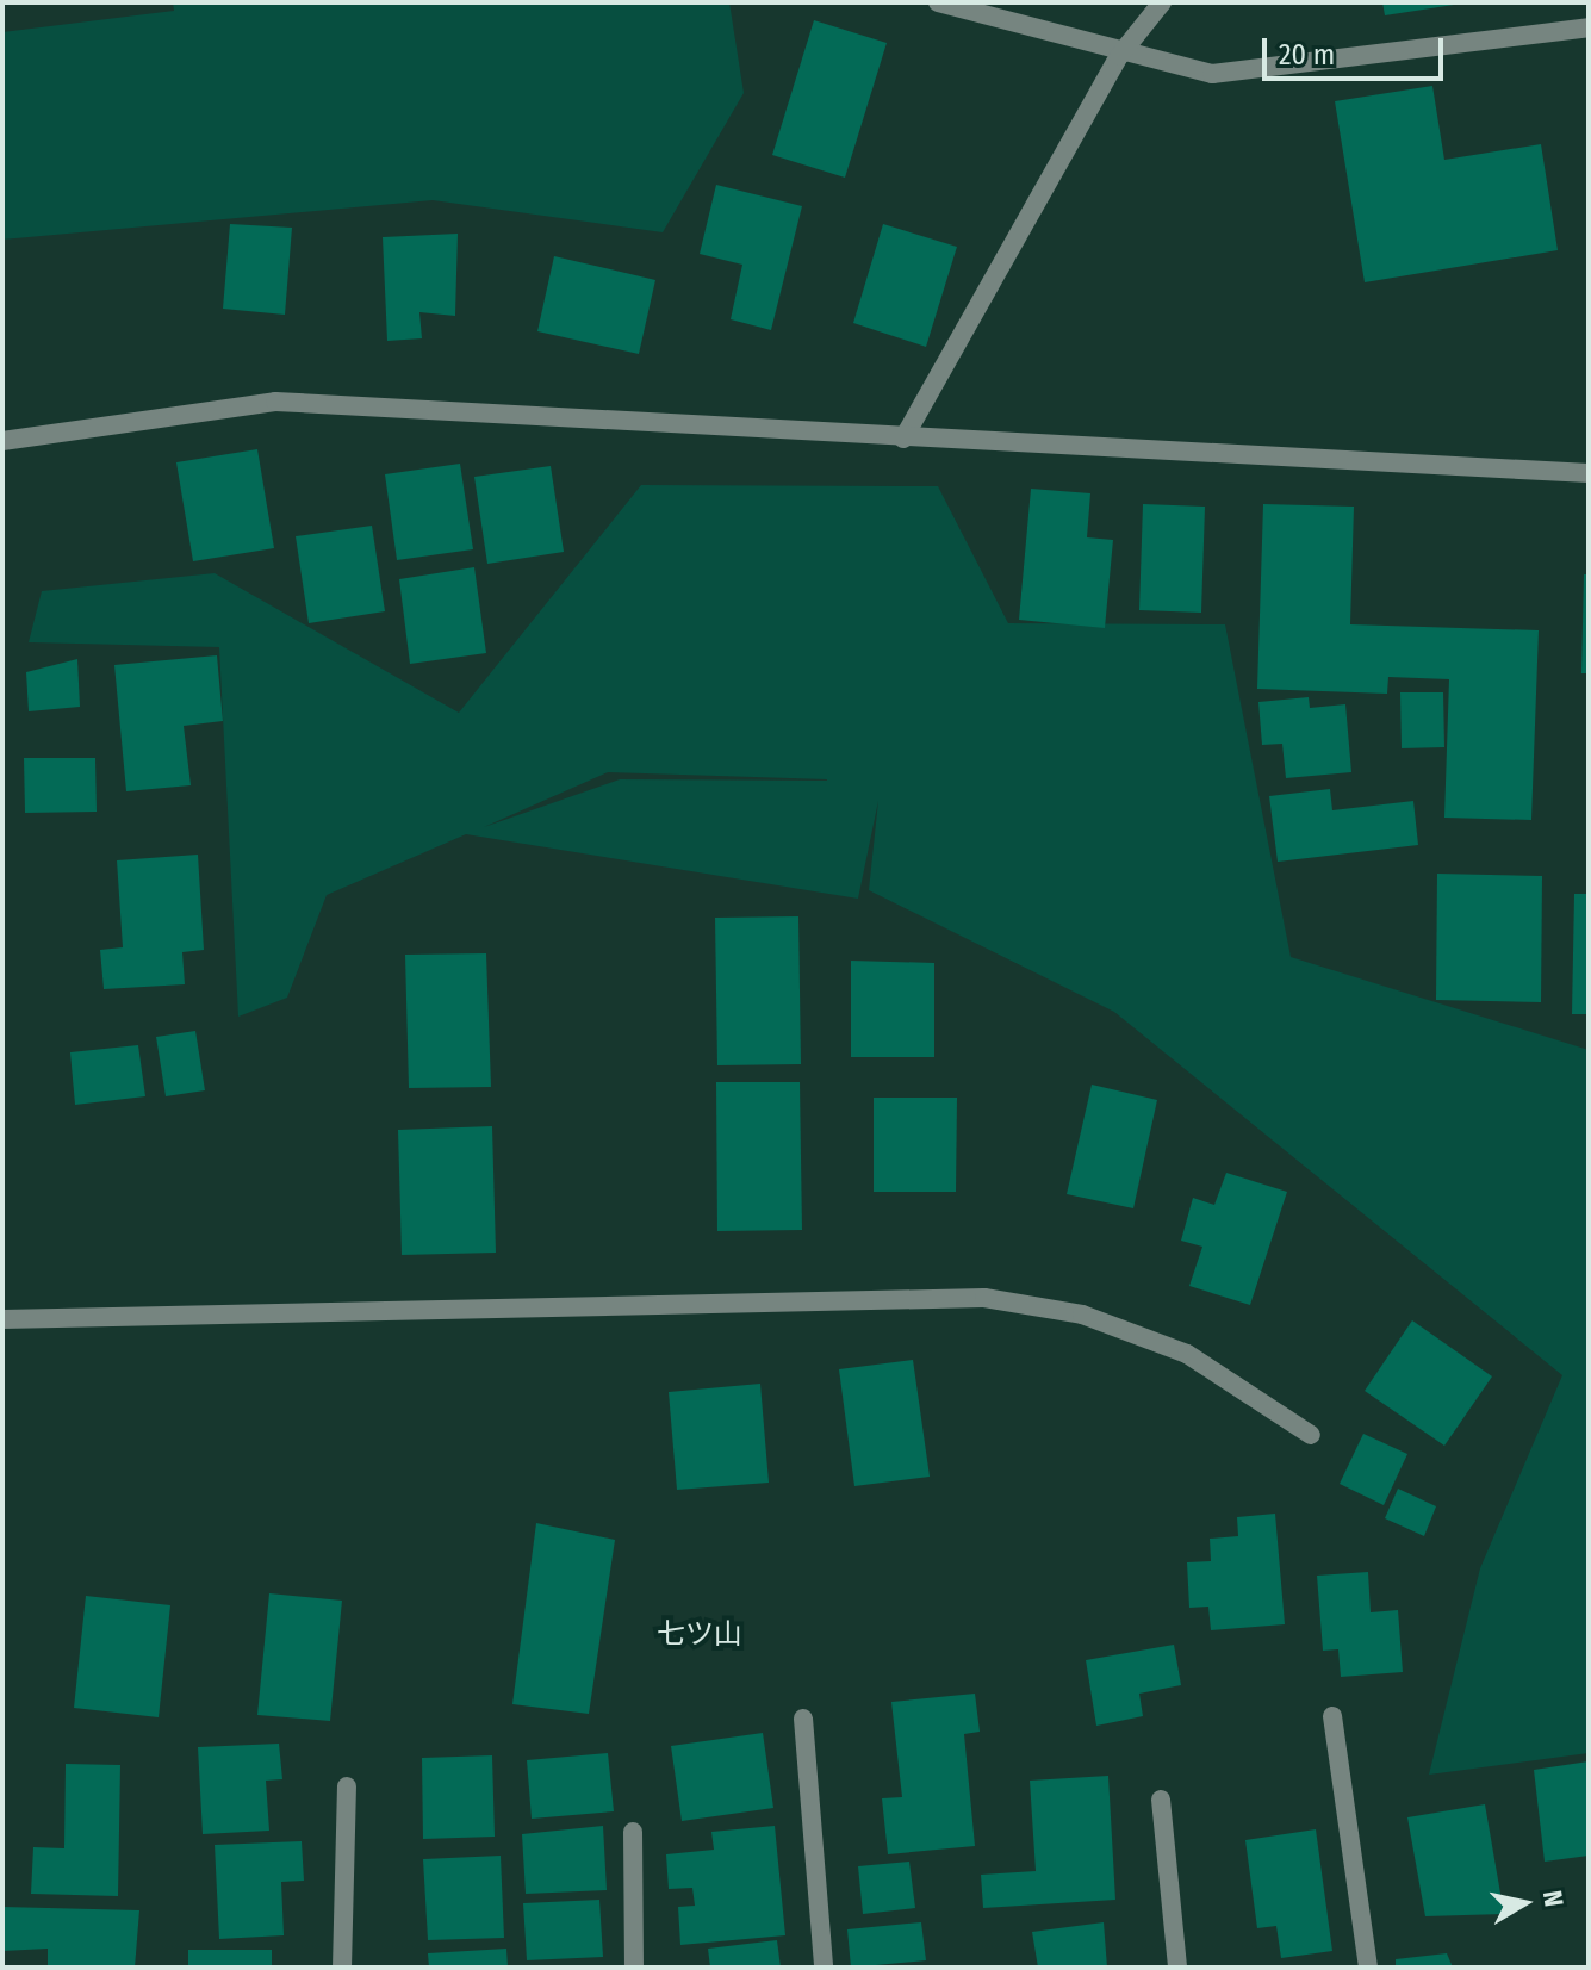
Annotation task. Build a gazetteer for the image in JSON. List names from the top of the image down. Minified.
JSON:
{"districts":["七ツ山"],"scale_bar":"20 m","north":"right"}
